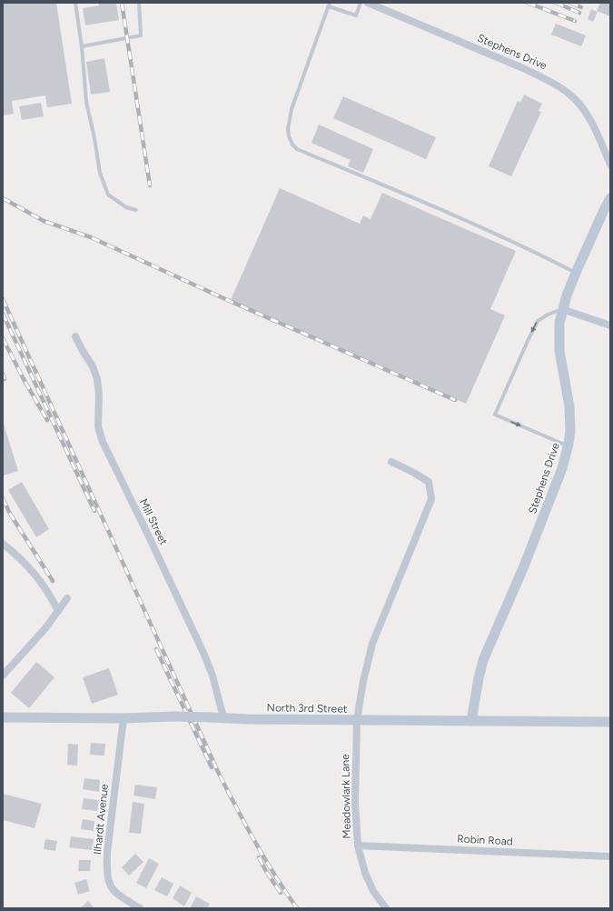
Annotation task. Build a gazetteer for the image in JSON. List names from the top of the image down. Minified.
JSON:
{"streets":{"main road":["Stephens Drive","North 3rd Street"],"street":["Mill Street","Meadowlark Lane","Ilhardt Avenue","Robin Road"]},"crossings":[["Stephens Drive","North 3rd Street"],["Mill Street","North 3rd Street"],["North 3rd Street","Meadowlark Lane"],["North 3rd Street","Ilhardt Avenue"],["Meadowlark Lane","Robin Road"]]}
